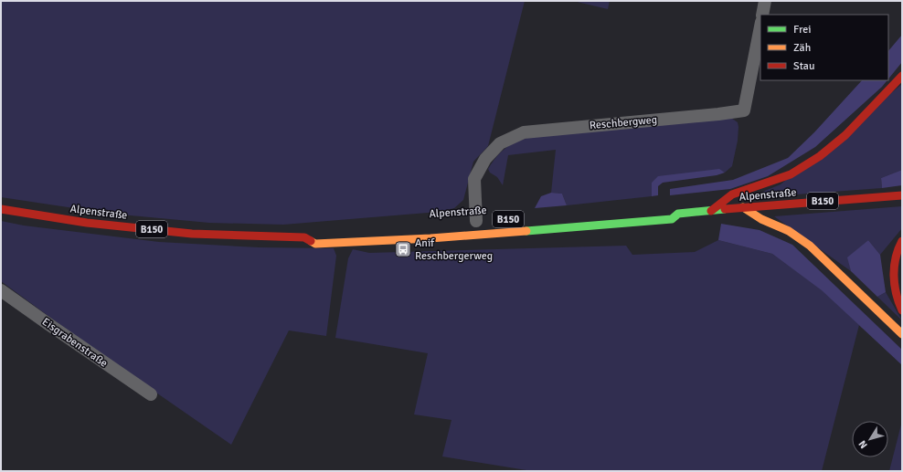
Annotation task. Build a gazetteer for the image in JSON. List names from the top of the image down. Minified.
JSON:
{"streets":{"main road":["Alpenstraße","B150"],"street":["Reschbergweg","Eisgrabenstraße"]},"places":{"bus stop":["Anif Reschbergerweg"]},"legend":["Frei","Zäh","Stau"],"north":"bottom left"}
